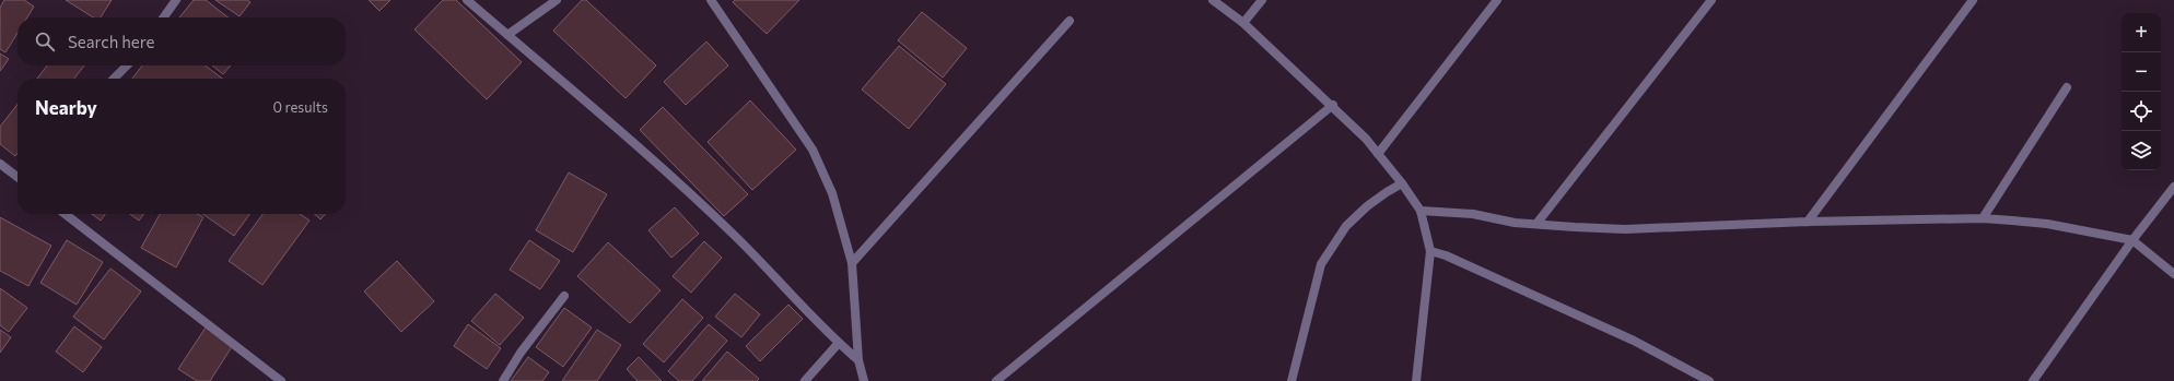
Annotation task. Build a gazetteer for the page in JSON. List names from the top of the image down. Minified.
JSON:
{"page":{"map_buttons":["+","−"],"search":"Search here","heading":["Nearby","0 results"]}}
